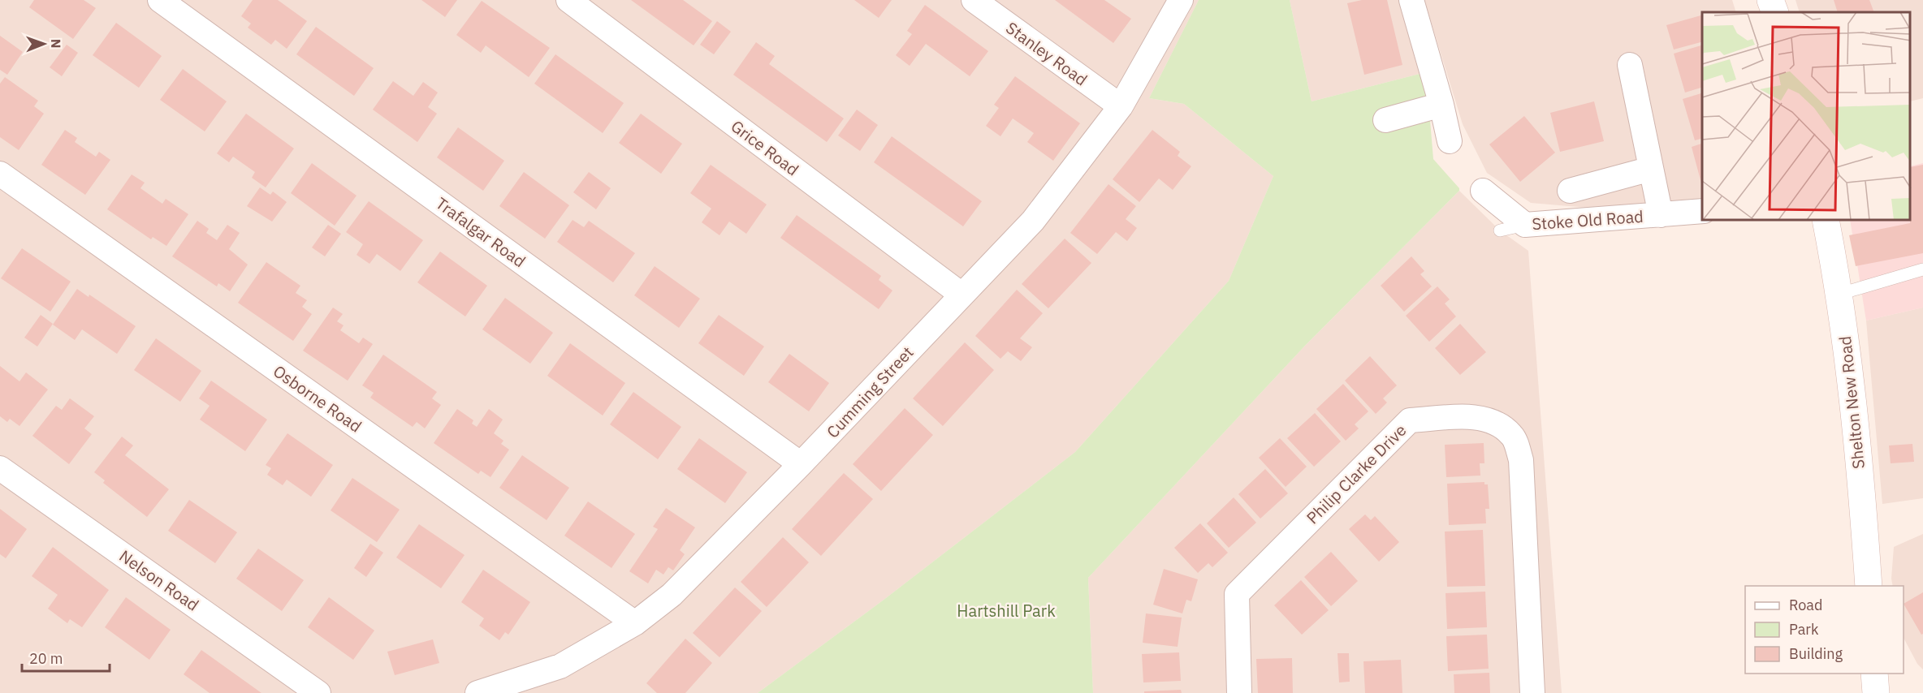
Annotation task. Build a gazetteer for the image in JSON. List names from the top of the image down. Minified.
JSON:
{"streets":{"main road":["Shelton New Road"],"street":["Stanley Road","Grice Road","Stoke Old Road","Trafalgar Road","Cumming Street","Osborne Road","Philip Clarke Drive","Nelson Road"]},"crossings":[["Stanley Road","Cumming Street"],["Grice Road","Cumming Street"],["Trafalgar Road","Cumming Street"],["Cumming Street","Osborne Road"]],"parks":["Hartshill Park"],"legend":["Road","Park","Building"],"scale_bar":"20 m","north":"right"}
